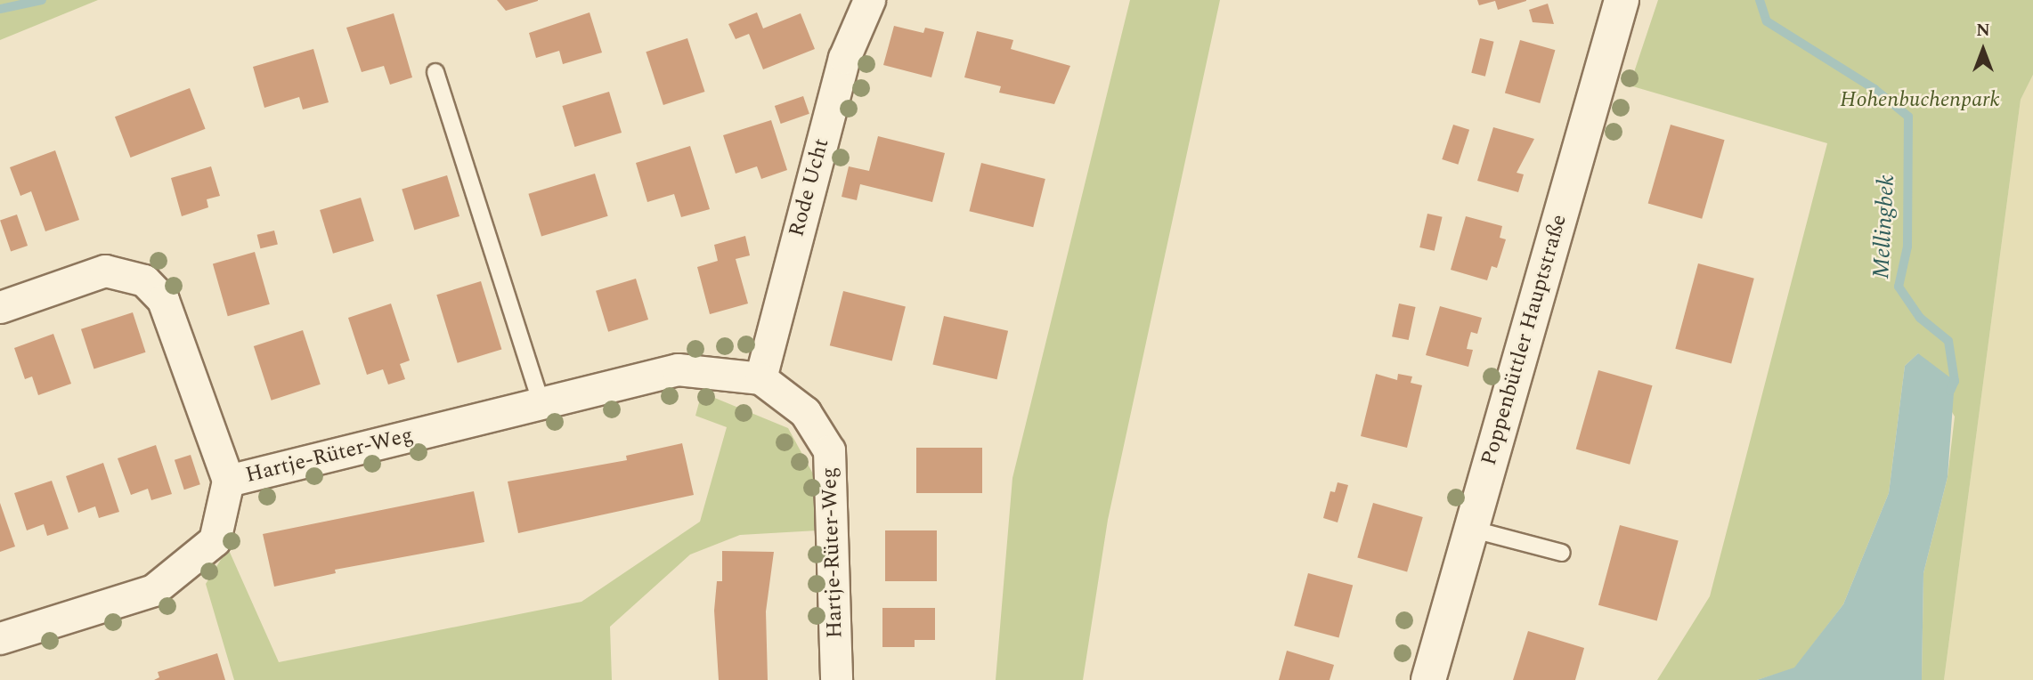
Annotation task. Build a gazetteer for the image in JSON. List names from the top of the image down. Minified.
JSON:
{"streets":{"street":["Rode Ucht","Poppenbüttler Hauptstraße","Hartje-Rüter-Weg"]},"crossings":[["Rode Ucht","Hartje-Rüter-Weg"]],"water":["Mellingbek"],"parks":["Hohenbuchenpark"],"north":"top"}
